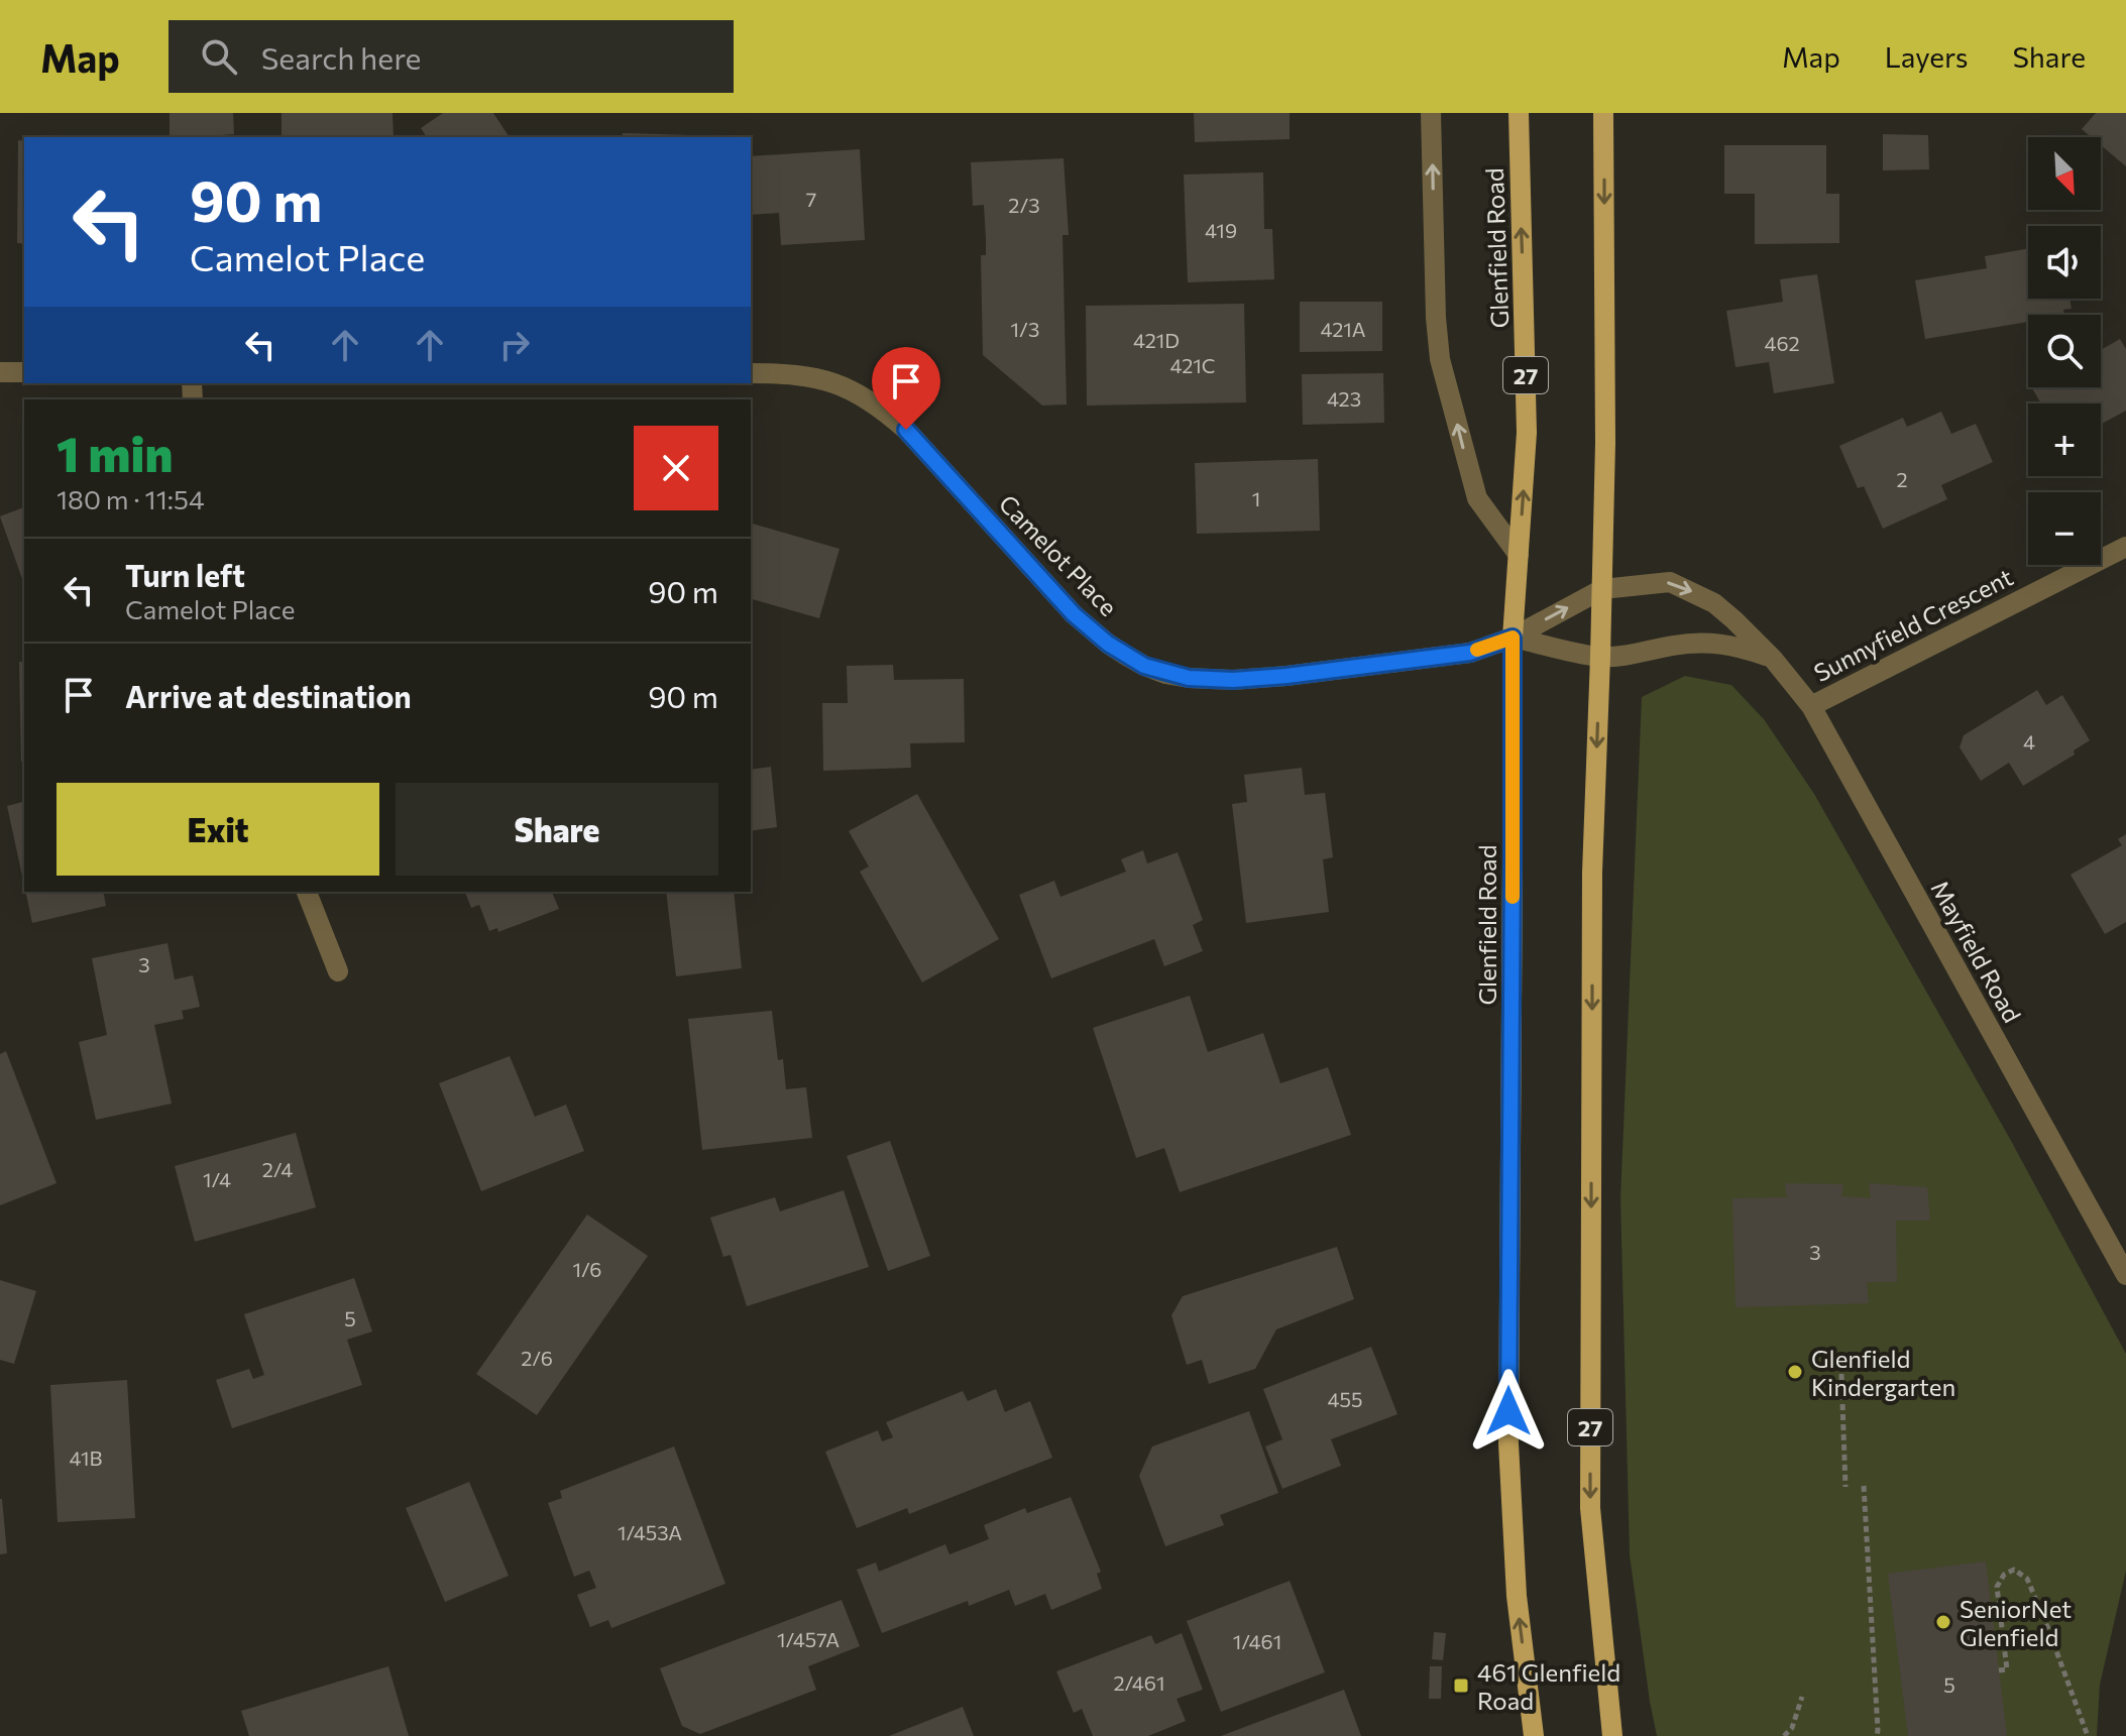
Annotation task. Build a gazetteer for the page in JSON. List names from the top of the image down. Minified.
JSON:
{"streets":{"main road":["Glenfield Road","27"],"street":["Camelot Place","Sunnyfield Crescent","Mayfield Road"]},"crossings":[["Glenfield Road","Camelot Place"],["27","Camelot Place"],["27","Mayfield Road"],["Camelot Place","Mayfield Road"],["Sunnyfield Crescent","Mayfield Road"]],"places":{"other":["Glenfield Kindergarten","SeniorNet Glenfield"],"transit":["461 Glenfield Road"]},"house_numbers":["7","2/3","419","1/3","421A","421D","462","421C","423","2","1","4","3","2/4","1/4","3","1/6","5","2/6","455","41B","1/453A","1/457A","1/461","2/461","5"],"north":"bottom right","page":{"header":"Map","search":"Search here","nav":["Map","Layers","Share"],"map_buttons":["+","−"],"turn":["90 m","Camelot Place"],"heading":["1 min","180 m · 11:54"],"list":[{"name":"Turn left","note":"Camelot Place","value":"90 m"},{"name":"Arrive at destination","value":"90 m"}],"buttons":["Exit","Share"]}}
